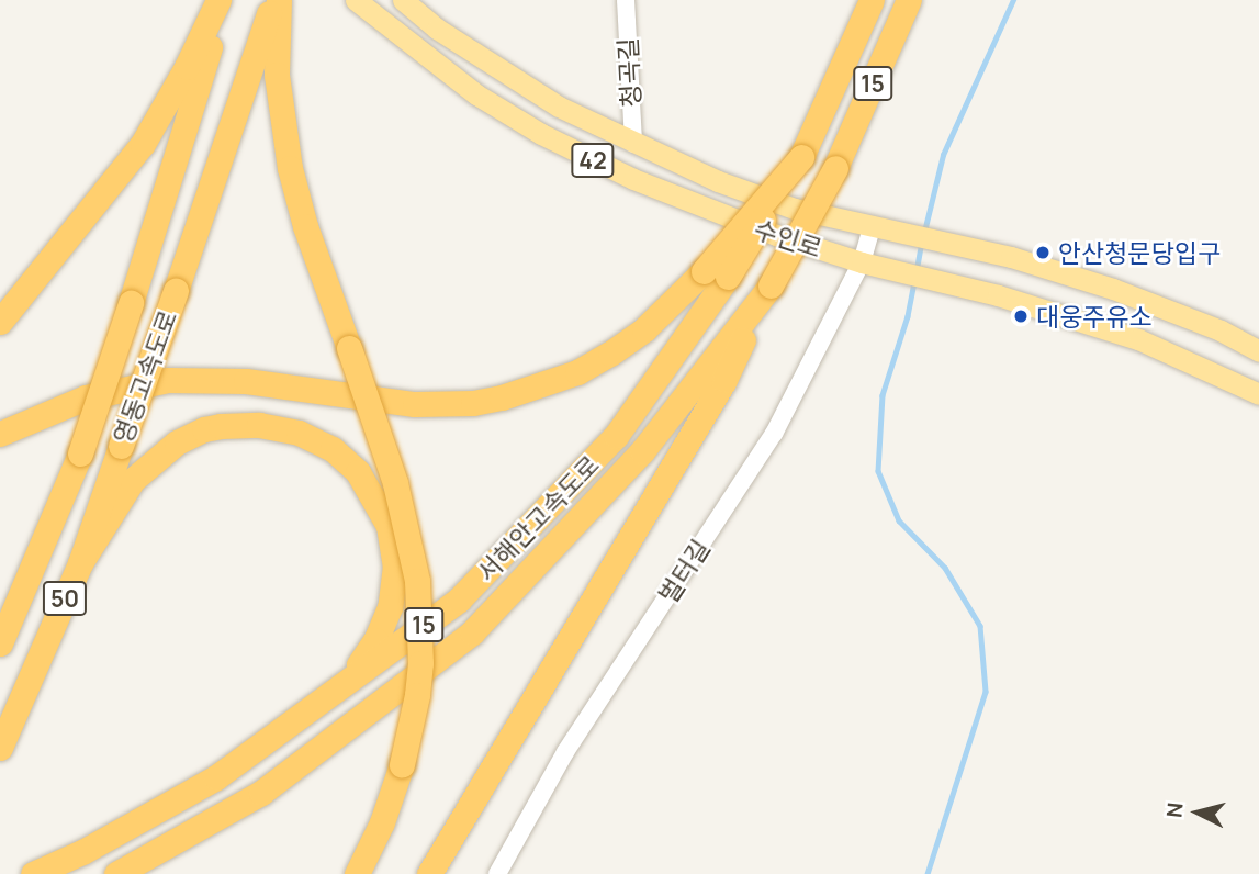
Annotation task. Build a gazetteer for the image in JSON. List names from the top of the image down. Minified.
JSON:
{"streets":{"highway":["15","영동고속도로","서해안고속도로","50"],"main road":["42","수인로"],"street":["청곡길","벌터길"]},"crossings":[["청곡길","수인로"],["수인로","벌터길"]],"places":["안산청문당입구","대웅주유소"],"north":"left"}
